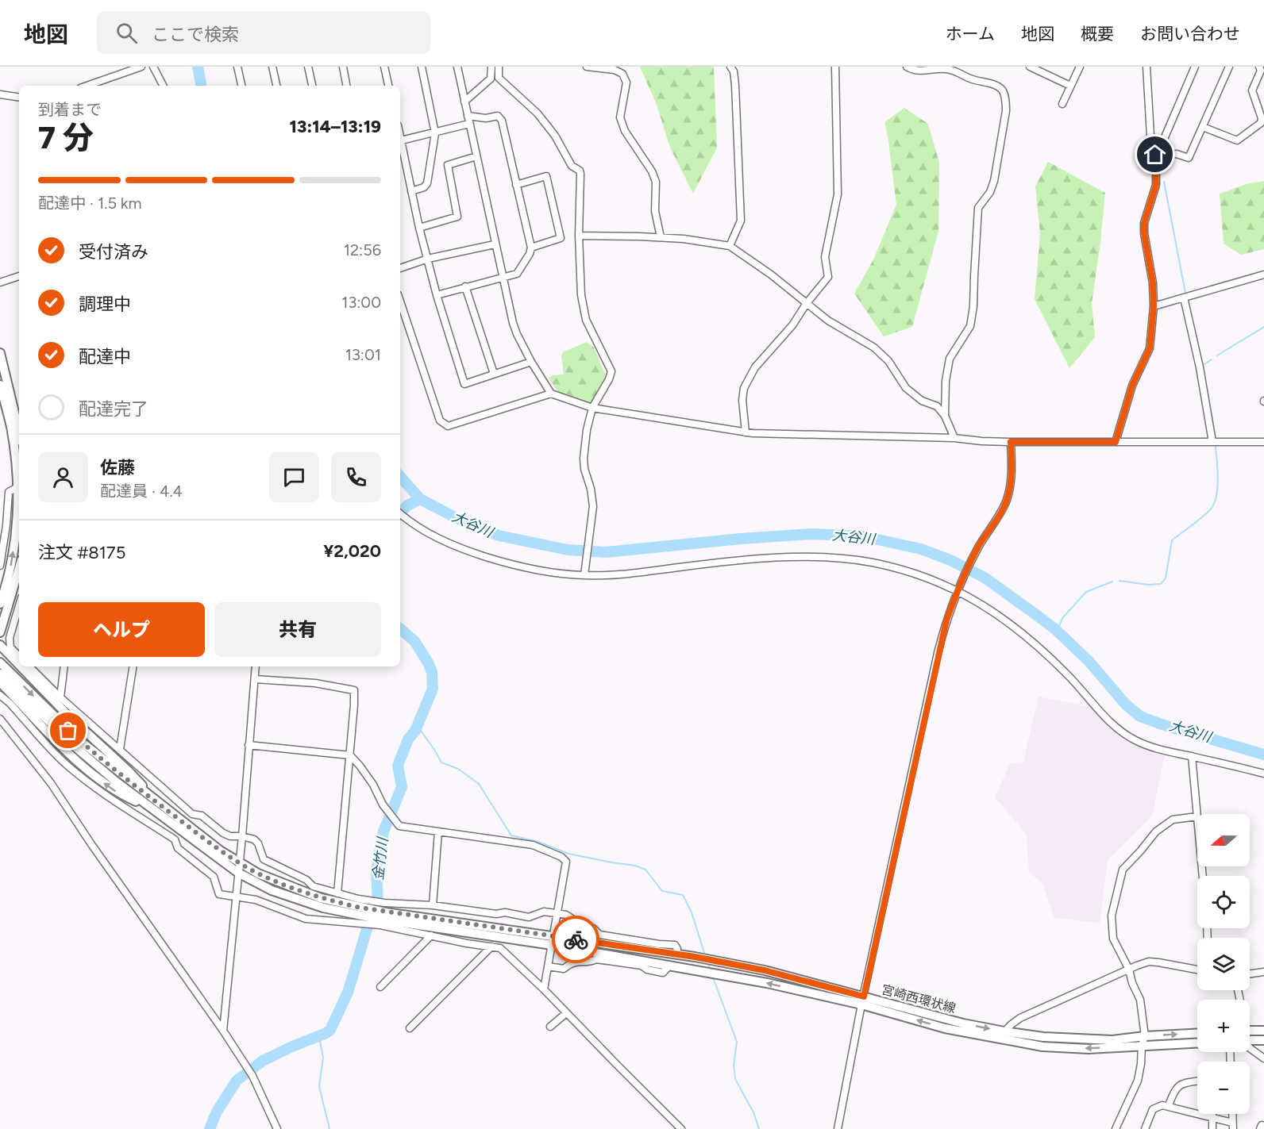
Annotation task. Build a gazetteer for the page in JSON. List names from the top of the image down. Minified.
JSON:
{"streets":{"main road":["宮崎西環状線"]},"water":["大谷川","金竹川"],"north":"left","page":{"header":"地図","search":"ここで検索","nav":["ホーム","地図","概要","お問い合わせ"],"heading":["7 分","到着まで","13:14–13:19"],"panel":["佐藤","配達員 · 4.4","注文 #8175","¥2,020"],"bar":"配達中 · 1.5 km","list":[["受付済み","12:56"],["調理中","13:00"],["配達中","13:01"],"配達完了"],"buttons":["ヘルプ","共有"],"map_buttons":["+","−"]}}
